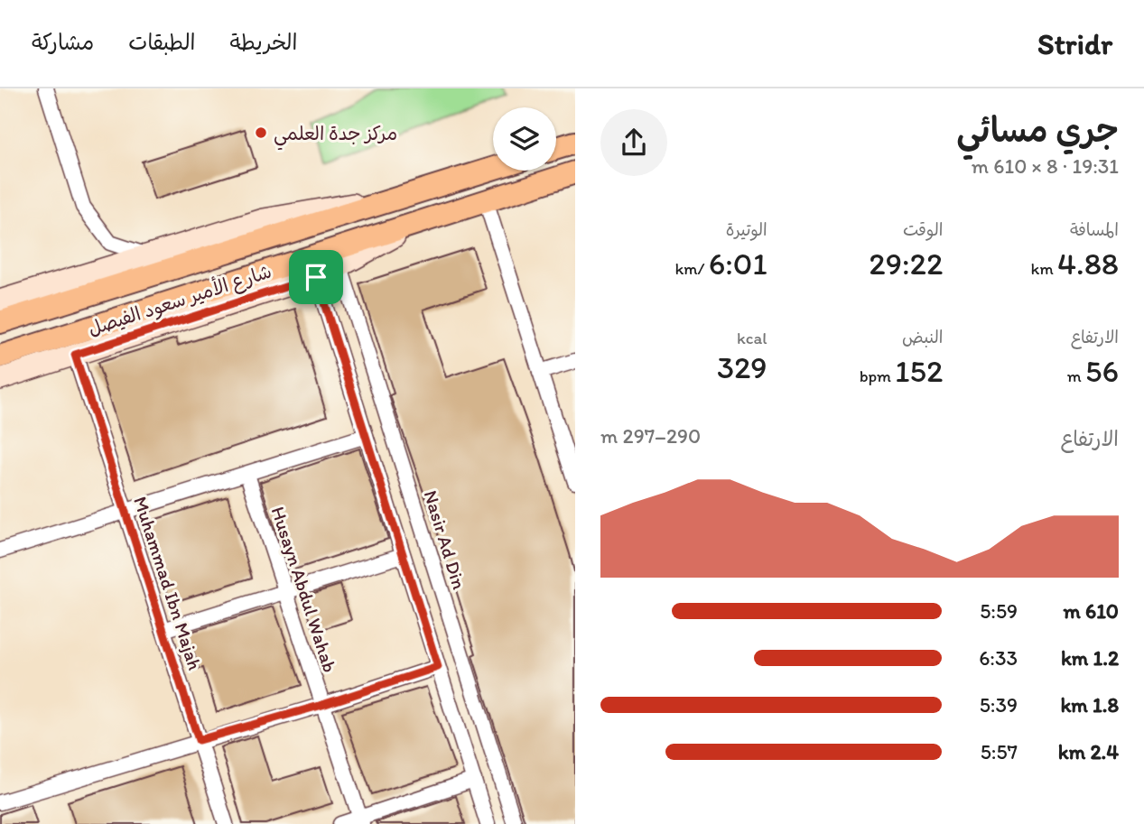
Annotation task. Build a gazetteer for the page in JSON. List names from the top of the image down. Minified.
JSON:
{"streets":{"main road":["شارع الأمير سعود الفيصل"],"street":["Nasir Ad Din","Muhammad Ibn Majah","Husayn Abdul Wahab"]},"places":["مركز جدة العلمي"],"page":{"header":"Stridr","nav":["الخريطة","الطبقات","مشاركة"],"heading":["جري مسائي","19:31 · 8 × 610 m"],"stats":[["المسافة","4.88 km"],["الوقت","29:22"],["الوتيرة","6:01 /km"],["الارتفاع","56 m"],["النبض","152 bpm"],["kcal","329"]],"chart":["الارتفاع","290–297 m"],"list":[{"name":"610 m","note":"5:59"},{"name":"1.2 km","note":"6:33"},{"name":"1.8 km","note":"5:39"},{"name":"2.4 km","note":"5:57"}]}}
